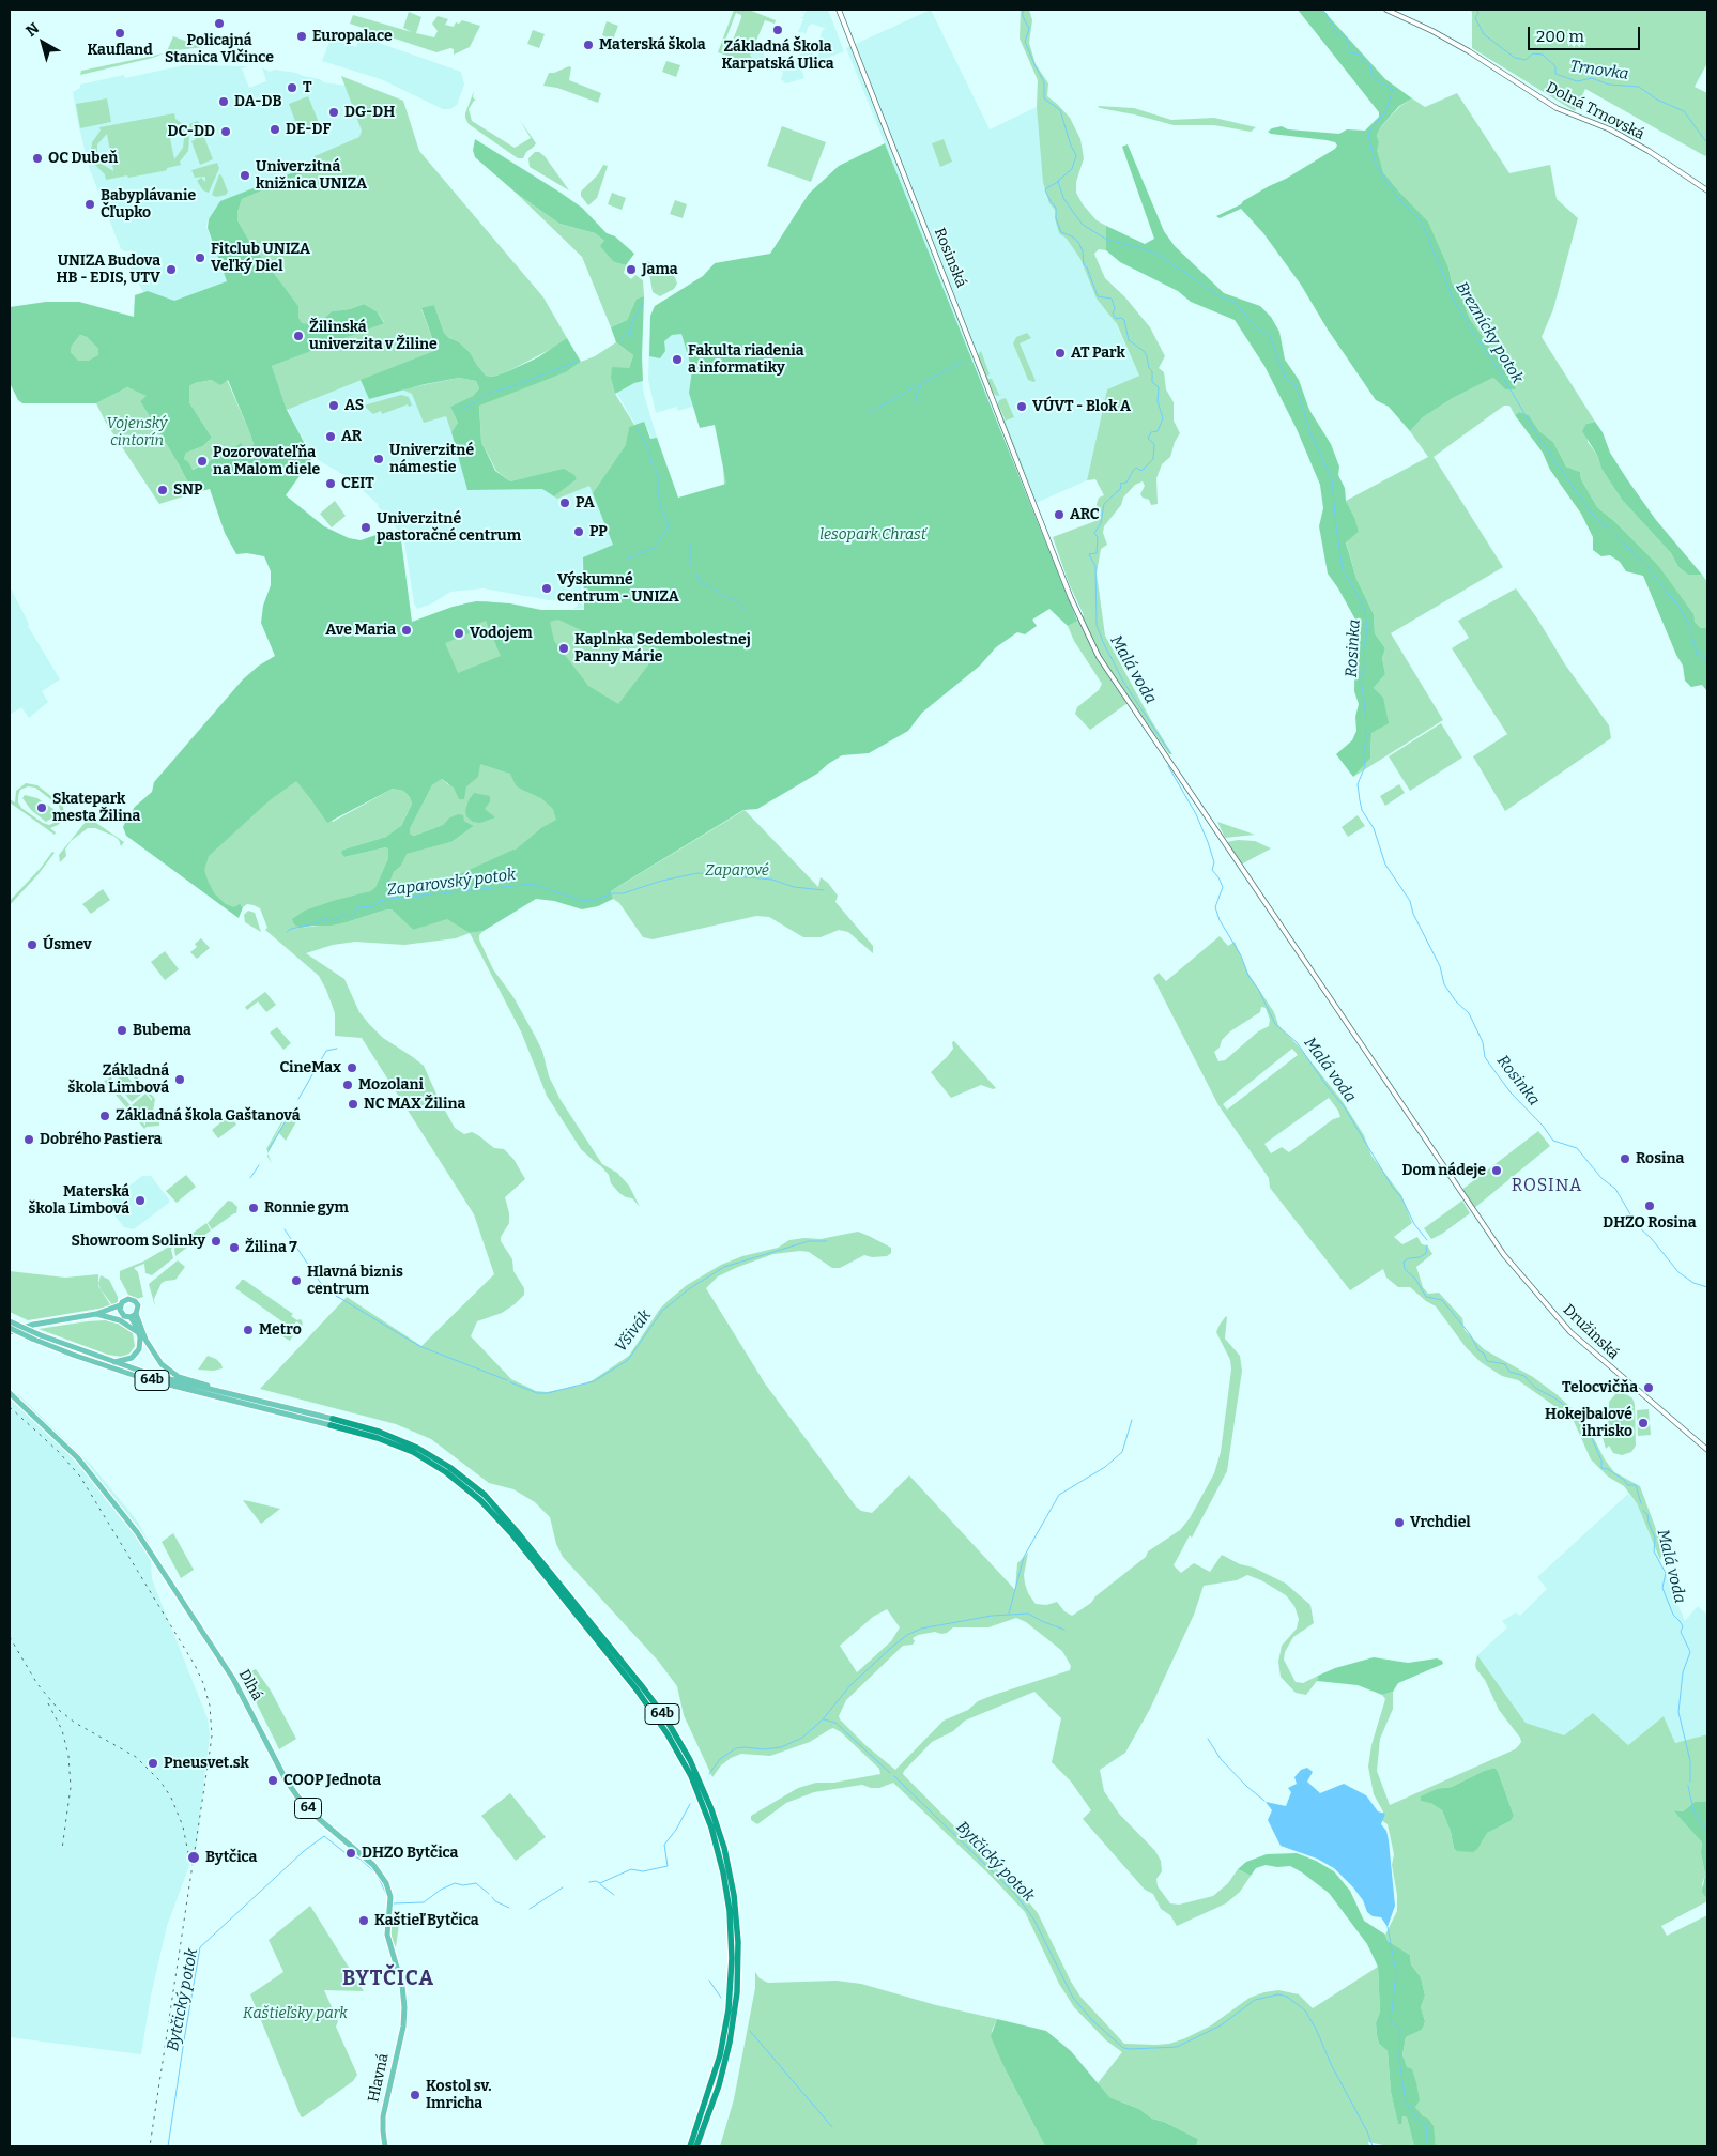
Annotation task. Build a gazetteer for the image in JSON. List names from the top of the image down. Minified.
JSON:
{"streets":{"highway":["64b"],"main road":["Dlhá","64","Hlavná"],"street":["Dolná Trnovská","Rosinská","Družinská"]},"crossings":[["Rosinská","Družinská"],["Dlhá","Hlavná"]],"districts":["ROSINA","BYTČICA"],"water":["Trnovka","Breznícky potok","Rosinka","Malá voda","Zaparovský potok","Všivák","Bytčický potok"],"parks":["Vojenský cintorín","lesopark Chrasť","Zaparové","Kaštieľsky park"],"places":["Policajná Stanica Vlčince","Základná Škola Karpatská Ulica","Kaufland","Europalace","Materská škola","T","DA-DB","DG-DH","DE-DF","DC-DD","OC Dubeň","Univerzitná knižnica UNIZA","Babyplávanie Čľupko","Fitclub UNIZA Veľký Diel","UNIZA Budova HB - EDIS, UTV","Jama","Žilinská univerzita v Žiline","AT Park","Fakulta riadenia a informatiky","AS","VÚVT - Blok A","AR","Univerzitné námestie","Pozorovateľňa na Malom diele","CEIT","SNP","PA","ARC","Univerzitné pastoračné centrum","PP","Výskumné centrum - UNIZA","Ave Maria","Vodojem","Kaplnka Sedembolestnej Panny Márie","Skatepark mesta Žilina","Úsmev","Bubema","CineMax","Základná škola Limbová","Mozolani","NC MAX Žilina","Základná škola Gaštanová","Dobrého Pastiera","Rosina","Dom nádeje","Materská škola Limbová","DHZO Rosina","Ronnie gym","Showroom Solinky","Žilina 7","Hlavná biznis centrum","Metro","Telocvičňa","Hokejbalové ihrisko","Vrchdiel","Pneusvet.sk","COOP Jednota","DHZO Bytčica","Bytčica","Kaštieľ Bytčica","Kostol sv. Imricha"],"scale_bar":"200 m","north":"top left"}
